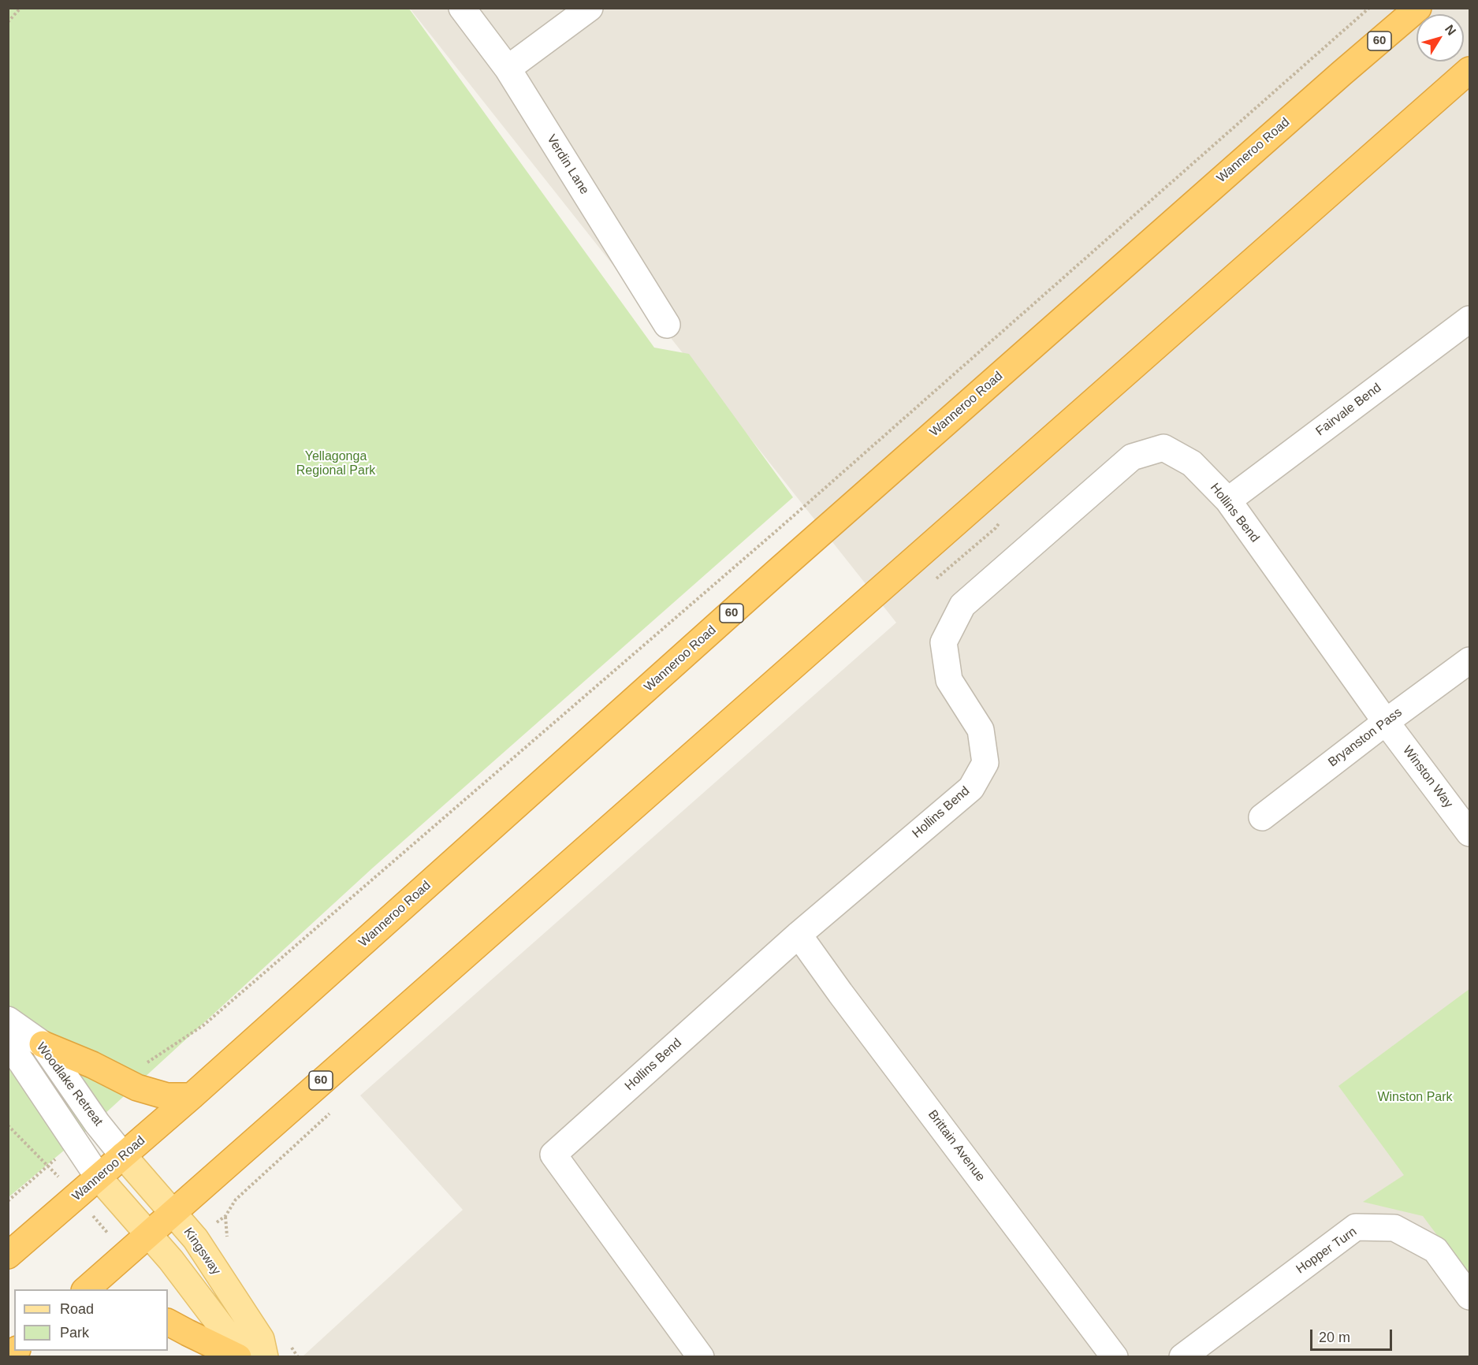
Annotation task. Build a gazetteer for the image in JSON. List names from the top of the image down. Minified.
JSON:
{"streets":{"highway":["60","Wanneroo Road"],"main road":["Kingsway"],"street":["Verdin Lane","Fairvale Bend","Hollins Bend","Bryanston Pass","Winston Way","Woodlake Retreat","Brittain Avenue","Hopper Turn"]},"crossings":[["60","Kingsway"],["Wanneroo Road","Woodlake Retreat"],["Wanneroo Road","Kingsway"],["Fairvale Bend","Hollins Bend"],["Hollins Bend","Bryanston Pass"],["Hollins Bend","Winston Way"],["Hollins Bend","Brittain Avenue"],["Bryanston Pass","Winston Way"],["Woodlake Retreat","Kingsway"]],"parks":["Yellagonga Regional Park","Winston Park"],"legend":["Road","Park"],"scale_bar":"20 m","north":"top right"}
